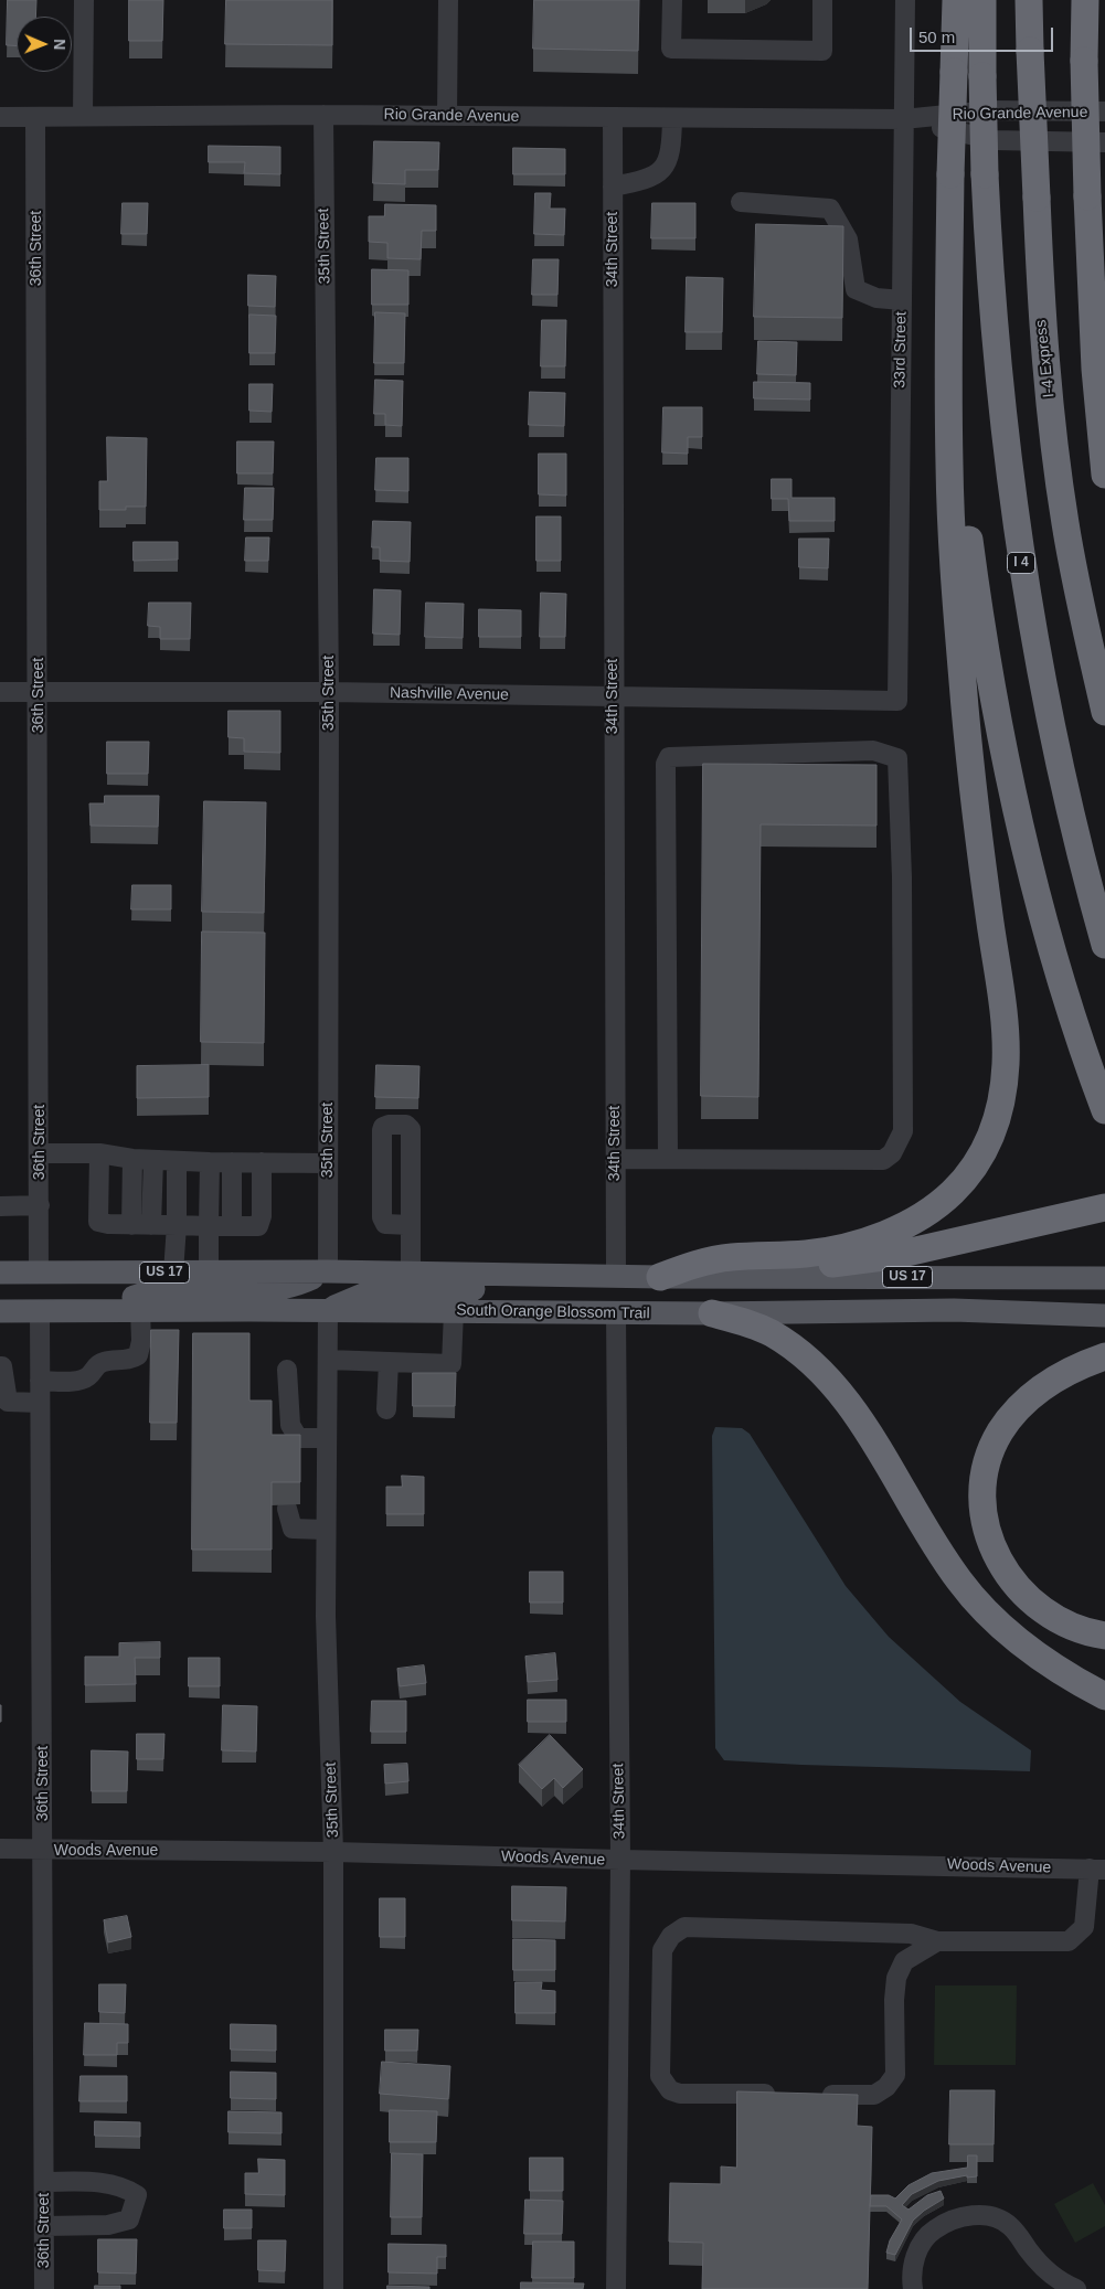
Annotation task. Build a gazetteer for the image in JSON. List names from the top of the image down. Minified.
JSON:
{"streets":{"highway":["I-4 Express","I 4"],"main road":["US 17","South Orange Blossom Trail"],"street":["Rio Grande Avenue","35th Street","36th Street","34th Street","33rd Street","Nashville Avenue","Woods Avenue"]},"crossings":[["Rio Grande Avenue","35th Street"],["Rio Grande Avenue","36th Street"],["Rio Grande Avenue","34th Street"],["Rio Grande Avenue","33rd Street"],["35th Street","Nashville Avenue"],["35th Street","US 17"],["35th Street","South Orange Blossom Trail"],["35th Street","Woods Avenue"],["36th Street","Nashville Avenue"],["36th Street","US 17"],["36th Street","South Orange Blossom Trail"],["36th Street","Woods Avenue"],["34th Street","Nashville Avenue"],["34th Street","US 17"],["34th Street","South Orange Blossom Trail"],["34th Street","Woods Avenue"],["33rd Street","Nashville Avenue"]],"scale_bar":"50 m","north":"right"}
